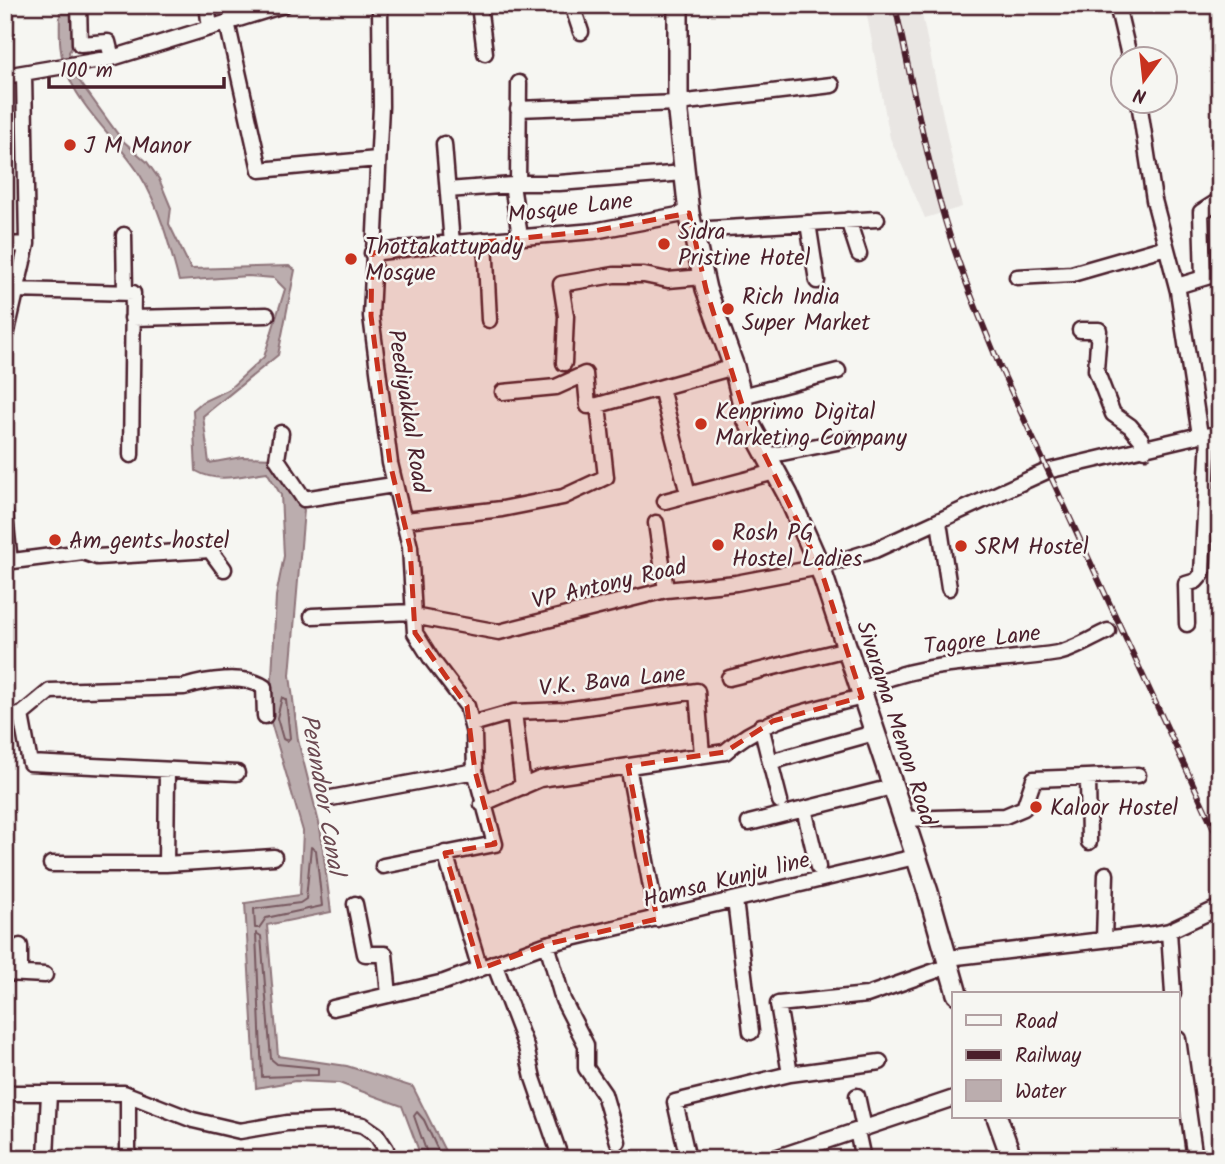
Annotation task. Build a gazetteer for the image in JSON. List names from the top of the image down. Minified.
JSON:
{"streets":{"street":["Mosque Lane","Peediyakkal Road","VP Antony Road","Tagore Lane","V.K. Bava Lane","Sivarama Menon Road","Hamsa Kunju line"]},"crossings":[["Mosque Lane","Peediyakkal Road"],["Mosque Lane","Sivarama Menon Road"],["Peediyakkal Road","VP Antony Road"],["Peediyakkal Road","V.K. Bava Lane"],["VP Antony Road","Sivarama Menon Road"],["Tagore Lane","Sivarama Menon Road"],["Sivarama Menon Road","Hamsa Kunju line"]],"water":["Perandoor Canal"],"places":["J M Manor","Sidra Pristine Hotel","Thottakattupady Mosque","Rich India Super Market","Kenprimo Digital Marketing Company","Am gents hostel","Rosh PG Hostel Ladies","SRM Hostel","Kaloor Hostel"],"legend":["Road","Railway","Water"],"scale_bar":"100 m","north":"bottom"}
